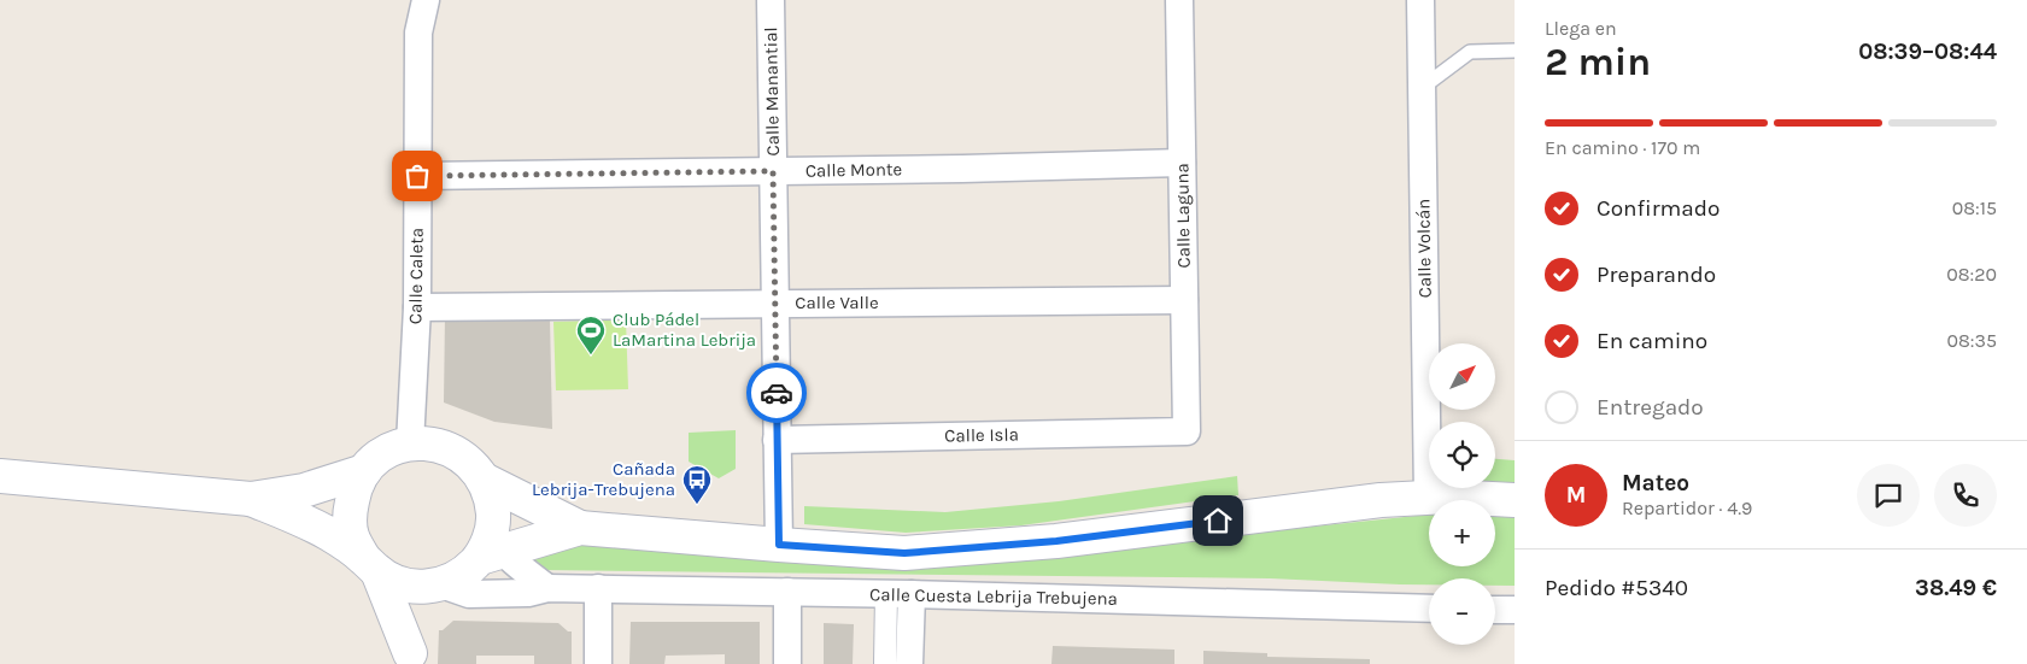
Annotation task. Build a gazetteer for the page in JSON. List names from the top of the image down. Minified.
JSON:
{"streets":{"street":["Calle Manantial","Calle Monte","Calle Laguna","Calle Volcán","Calle Caleta","Calle Valle","Calle Isla","Calle Cuesta Lebrija Trebujena"]},"crossings":[["Calle Manantial","Calle Monte"],["Calle Manantial","Calle Valle"],["Calle Manantial","Calle Isla"],["Calle Monte","Calle Laguna"],["Calle Monte","Calle Caleta"],["Calle Laguna","Calle Valle"],["Calle Laguna","Calle Isla"],["Calle Caleta","Calle Valle"],["Calle Caleta","Calle Cuesta Lebrija Trebujena"]],"places":{"sports":["Club Pádel LaMartina Lebrija"],"bus stop":["Cañada Lebrija-Trebujena"]},"north":"top right","page":{"heading":["2 min","Llega en","08:39–08:44"],"panel":["Mateo","Repartidor · 4.9","Pedido #5340","38.49 €"],"bar":"En camino · 170 m","list":[["Confirmado","08:15"],["Preparando","08:20"],["En camino","08:35"],"Entregado"],"map_buttons":["+","−"],"round":"M"}}
